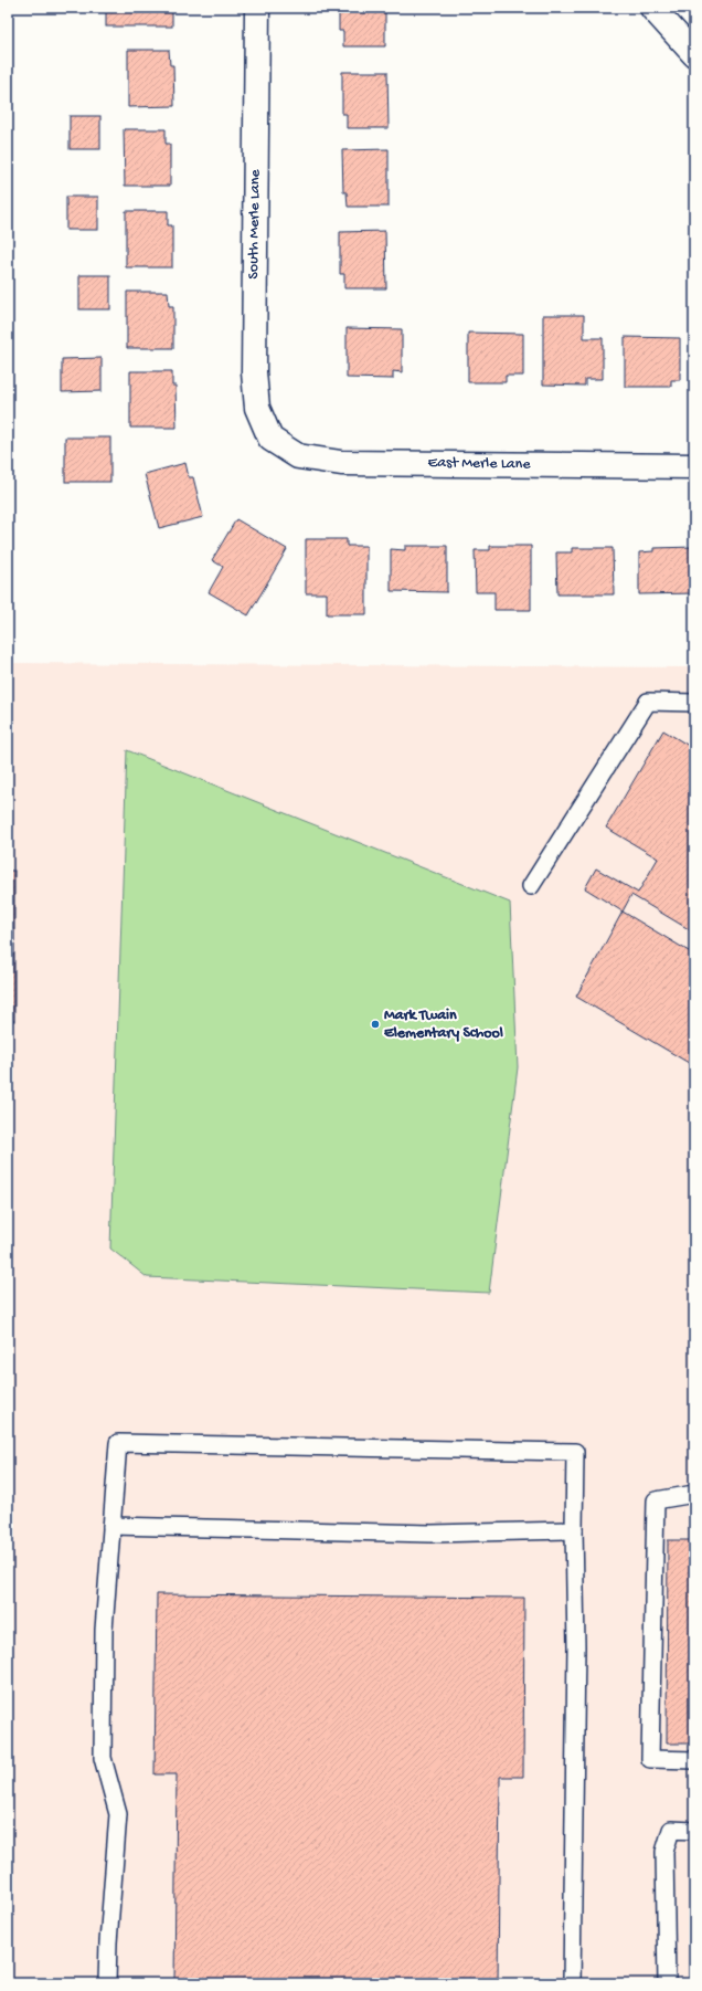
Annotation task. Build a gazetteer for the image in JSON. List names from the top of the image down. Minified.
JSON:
{"streets":{"street":["South Merle Lane","East Merle Lane"]},"crossings":[["South Merle Lane","East Merle Lane"]],"places":["Mark Twain Elementary School"]}
